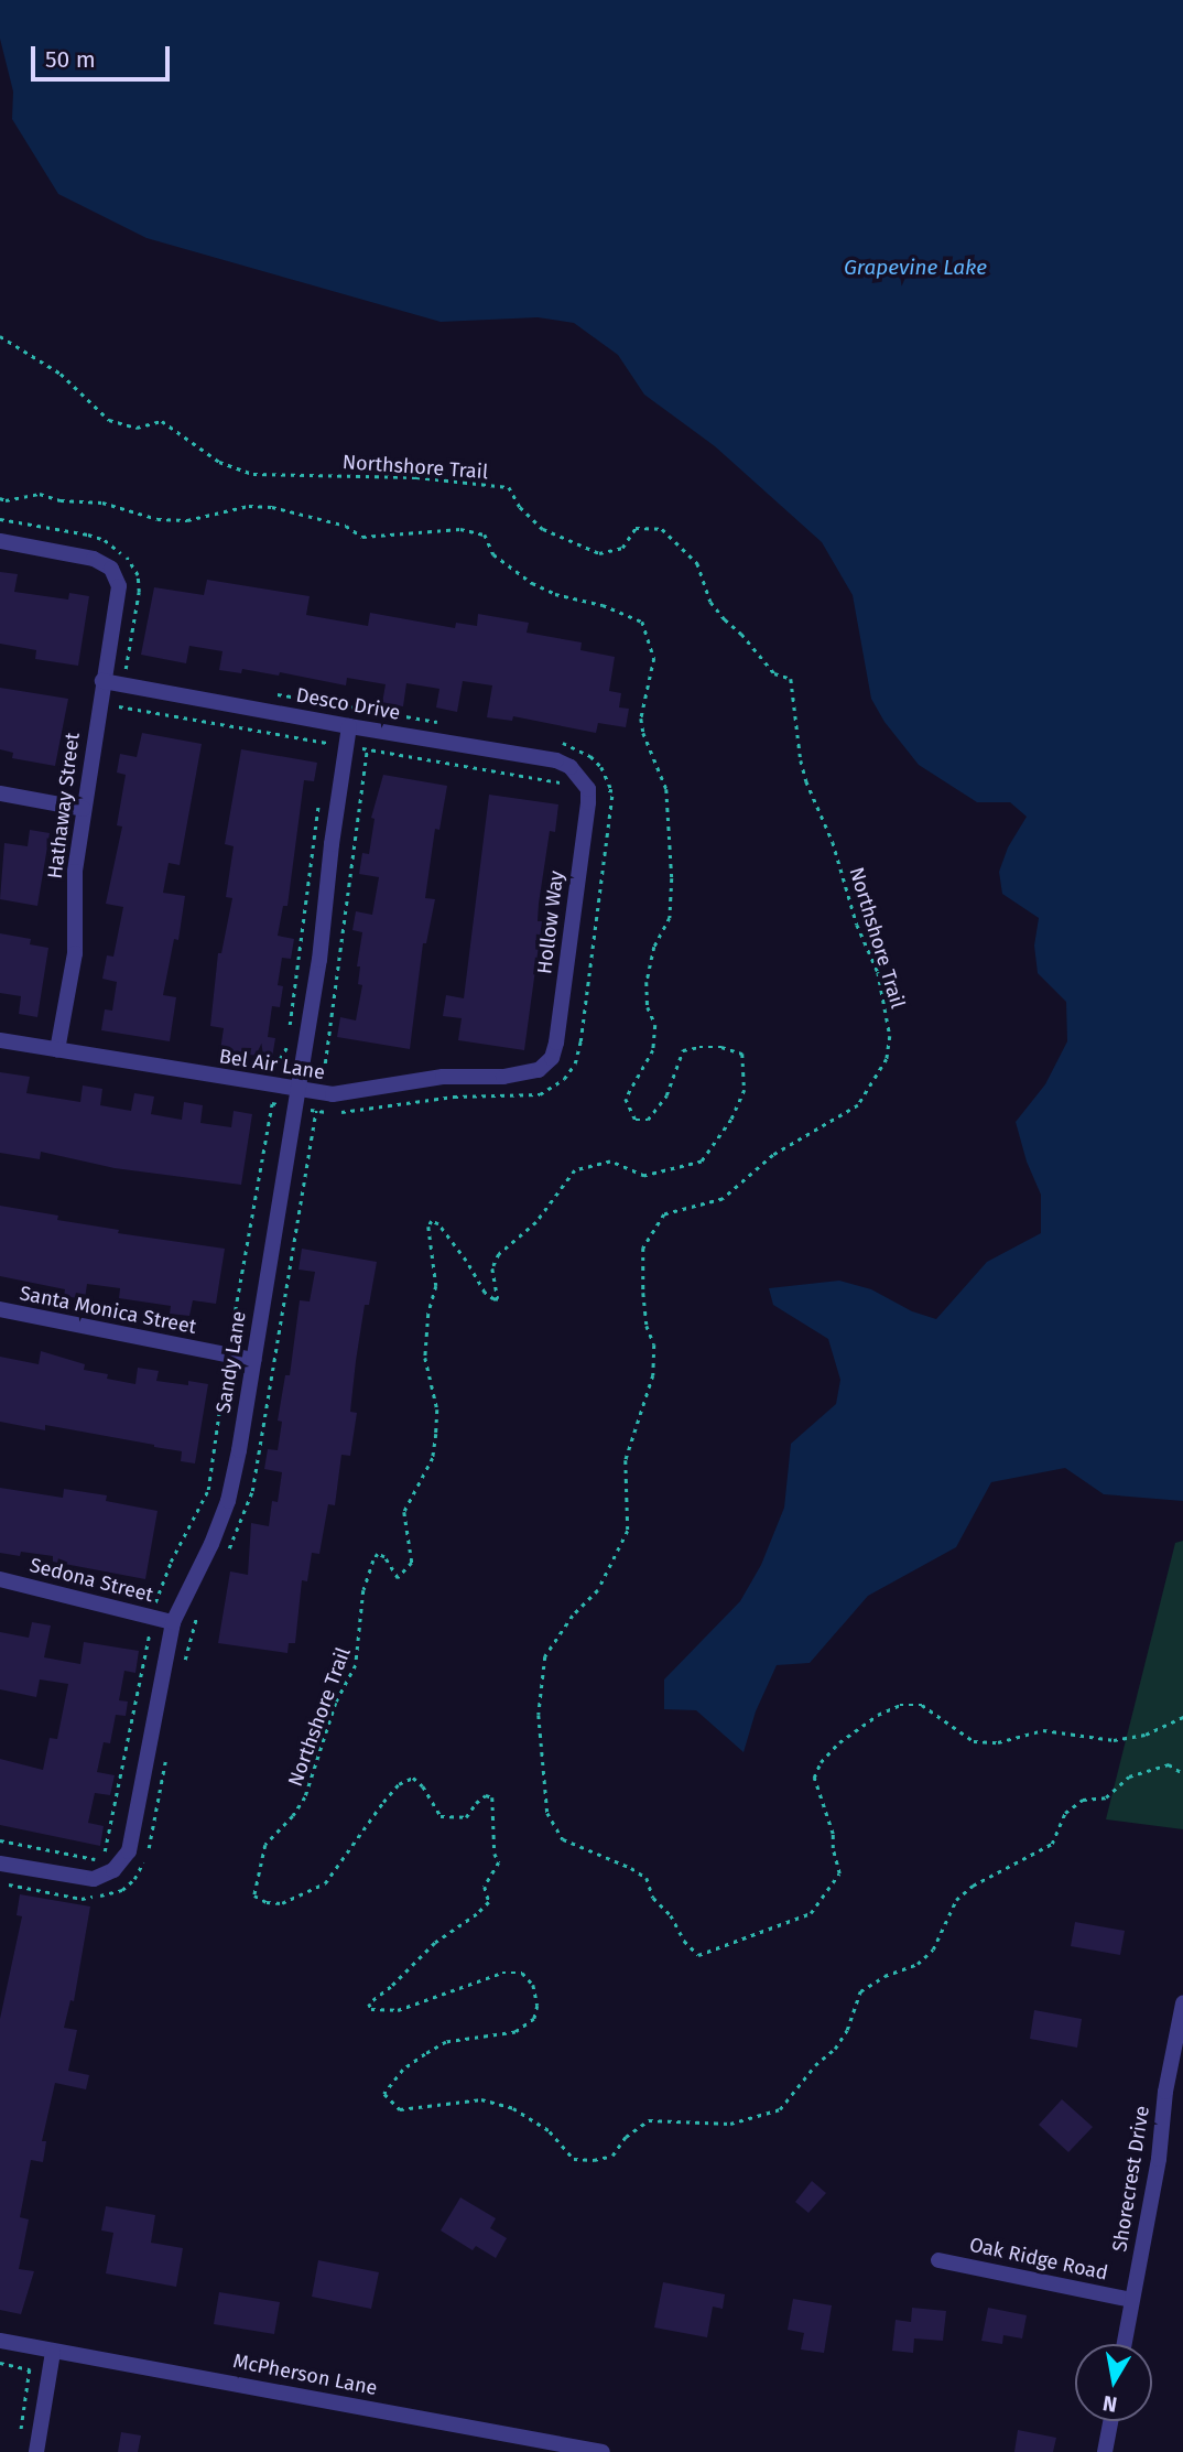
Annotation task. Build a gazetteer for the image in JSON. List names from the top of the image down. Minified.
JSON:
{"streets":{"street":["Desco Drive","Hathaway Street","Hollow Way","Bel Air Lane","Santa Monica Street","Sandy Lane","Sedona Street","Shorecrest Drive","Oak Ridge Road","McPherson Lane"],"path":["Northshore Trail"]},"crossings":[["Desco Drive","Hathaway Street"],["Desco Drive","Hollow Way"],["Desco Drive","Sandy Lane"],["Hathaway Street","Bel Air Lane"],["Hollow Way","Bel Air Lane"],["Bel Air Lane","Sandy Lane"],["Santa Monica Street","Sandy Lane"],["Sandy Lane","Sedona Street"],["Shorecrest Drive","Oak Ridge Road"]],"water":["Grapevine Lake"],"scale_bar":"50 m","north":"bottom"}
